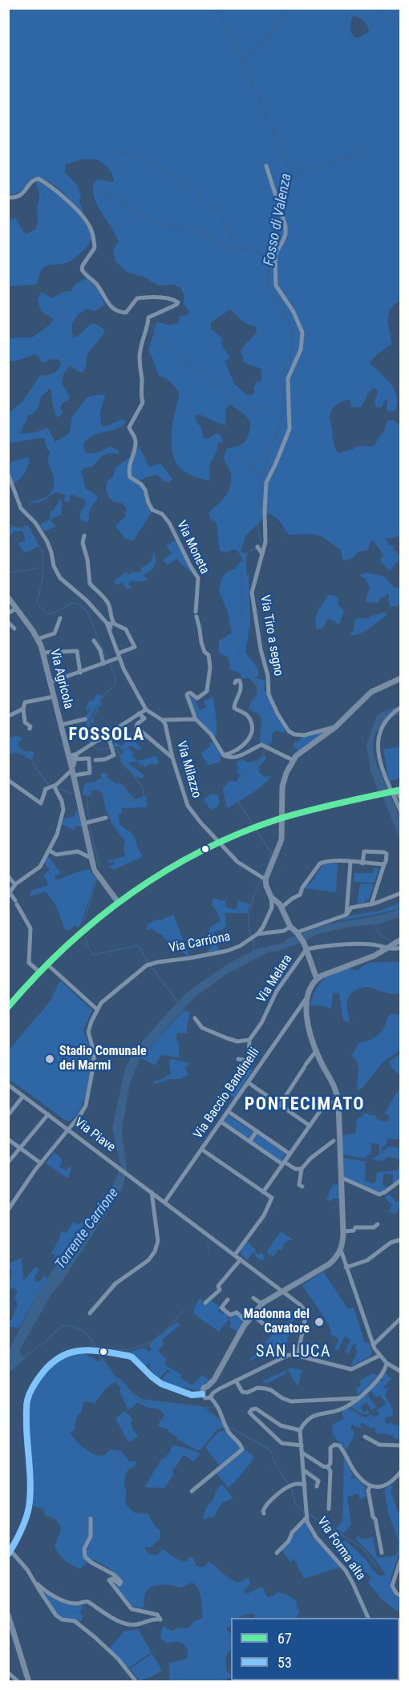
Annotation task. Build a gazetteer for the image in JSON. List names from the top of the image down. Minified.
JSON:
{"streets":{"main road":["Via Agricola","Via Carriona"],"street":["Via Moneta","Via Tiro a segno","Via Milazzo","Via Melara","Via Baccio Bandinelli","Via Piave","Via Forma alta"]},"crossings":[["Via Milazzo","Via Carriona"],["Via Carriona","Via Piave"],["Via Baccio Bandinelli","Via Piave"]],"districts":["FOSSOLA","PONTECIMATO","SAN LUCA"],"water":["Fosso di Valenza","Torrente Carrione"],"places":["Stadio Comunale dei Marmi","Madonna del Cavatore"],"lines":["transit line 67","transit line 53"],"legend":["67","53"]}
